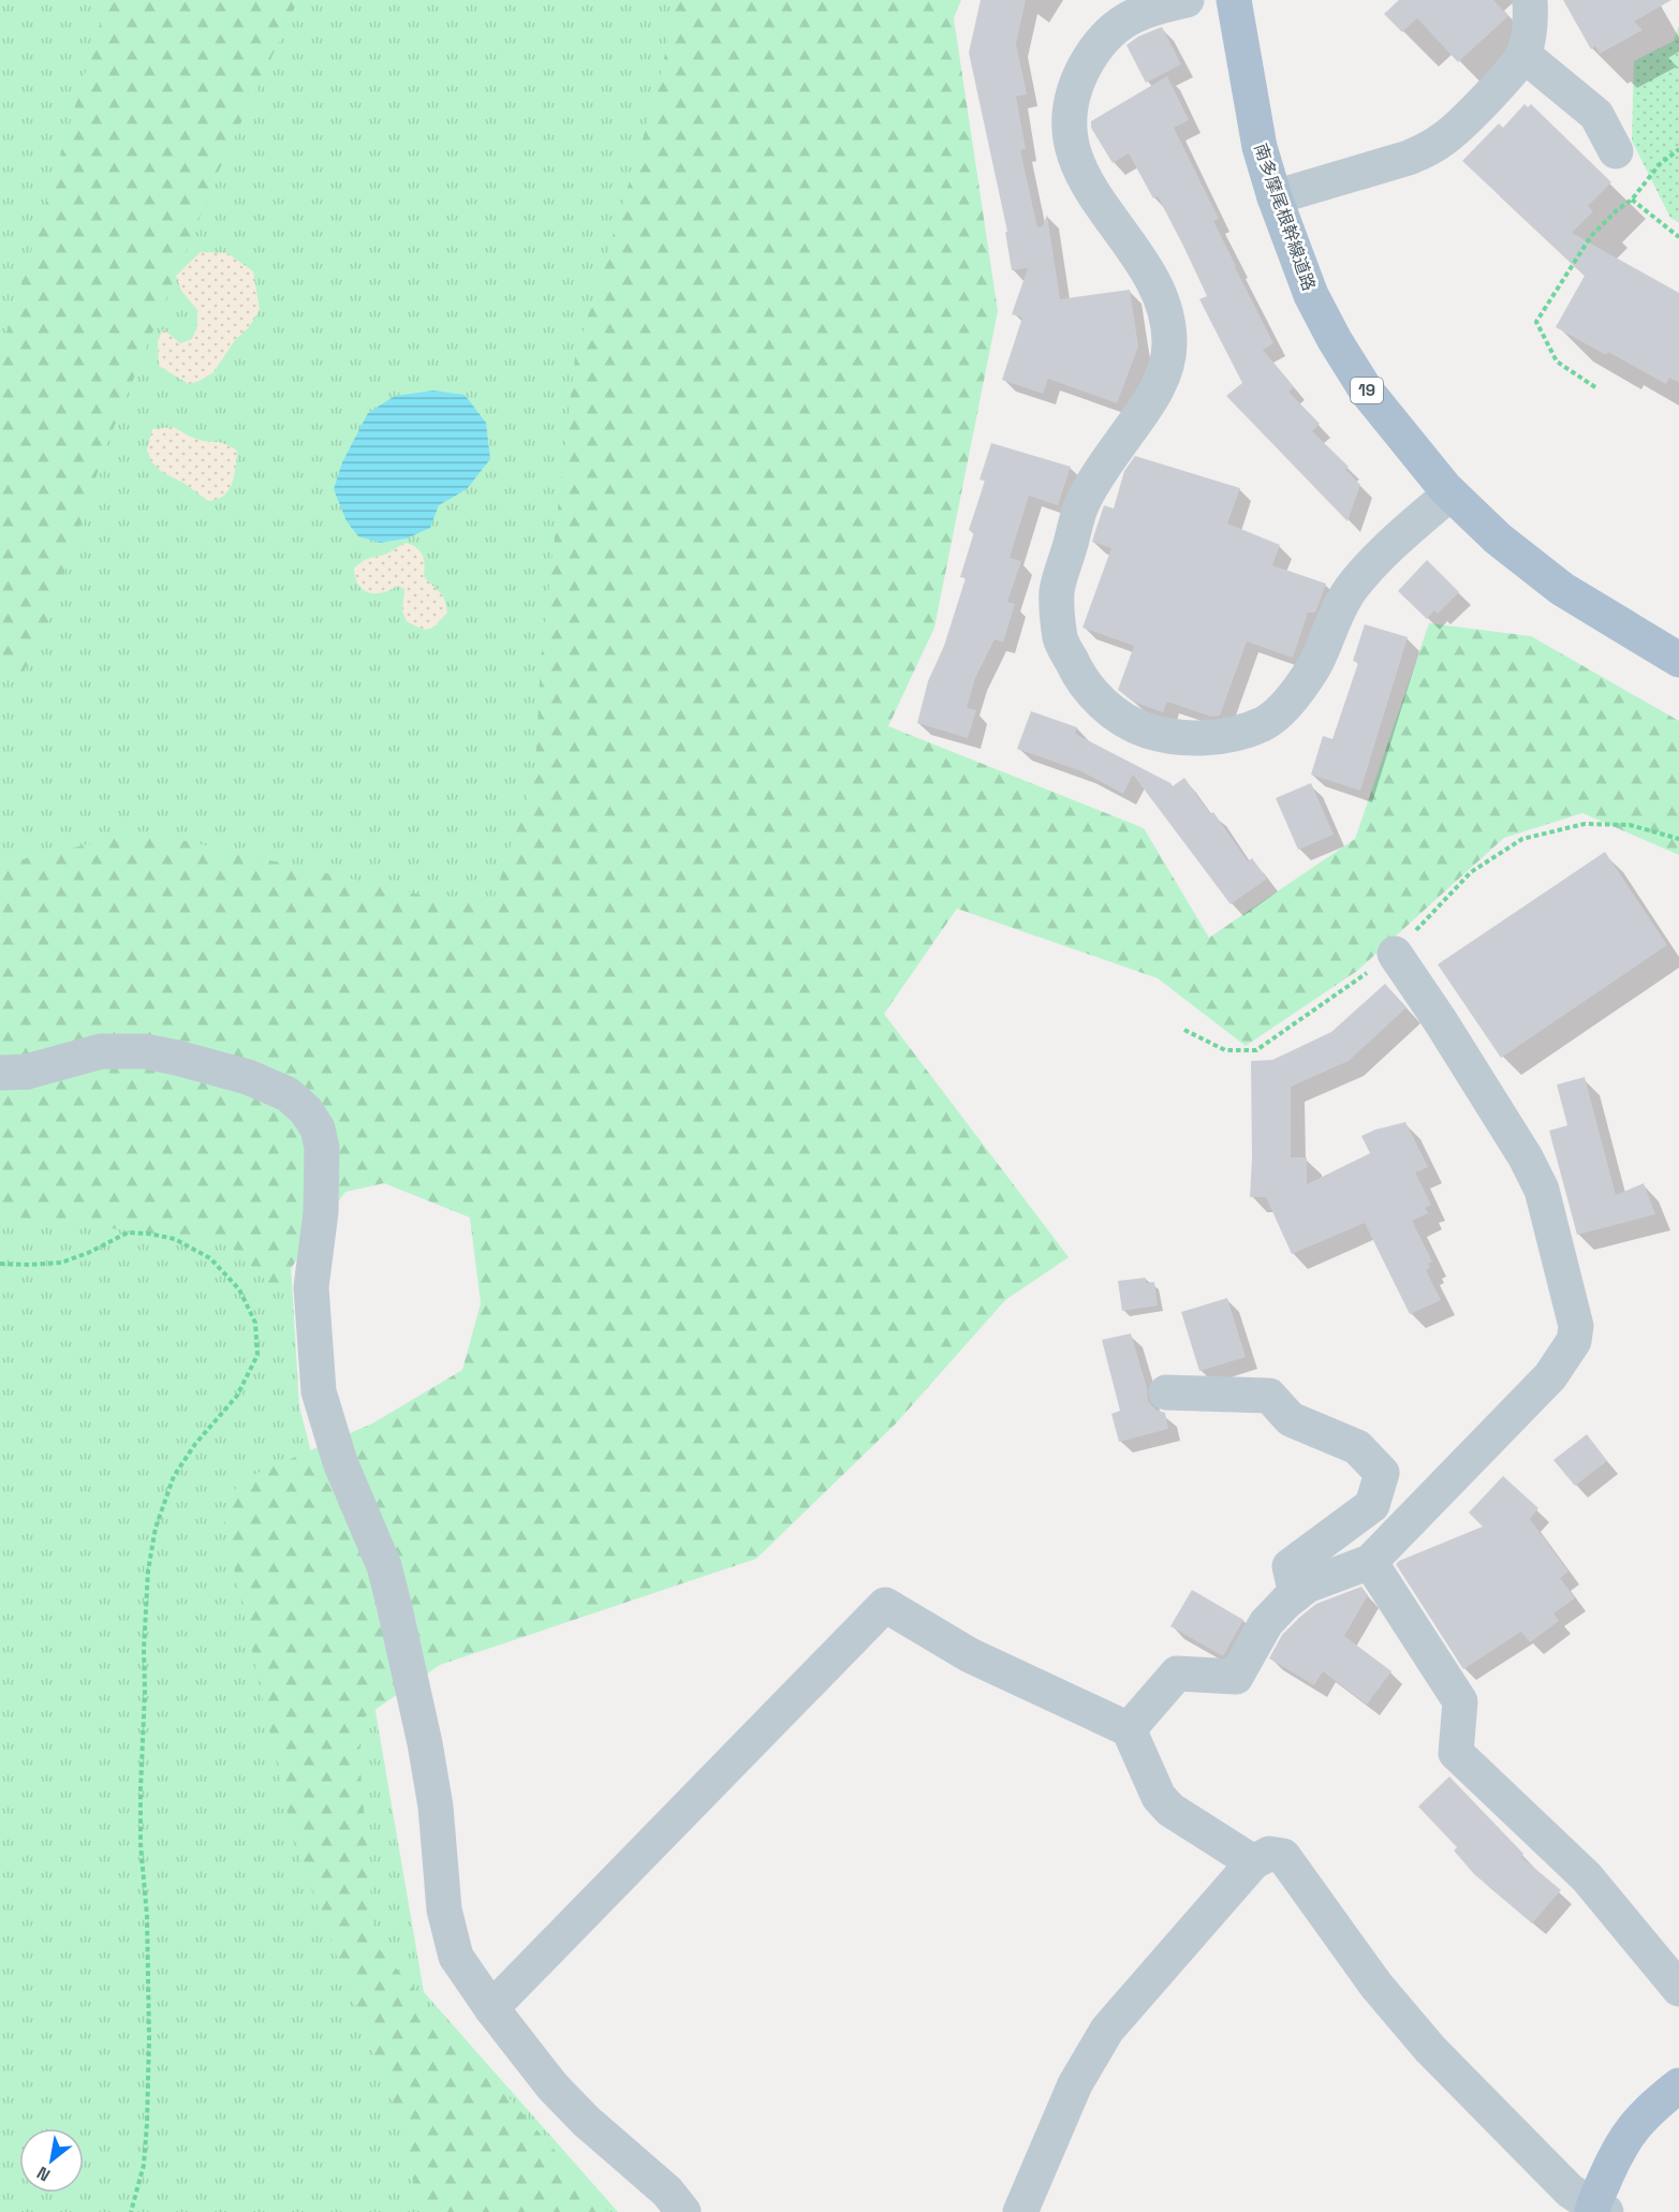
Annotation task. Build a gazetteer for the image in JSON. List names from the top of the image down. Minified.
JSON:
{"streets":{"main road":["南多摩尾根幹線道路","19"]},"north":"bottom left"}
